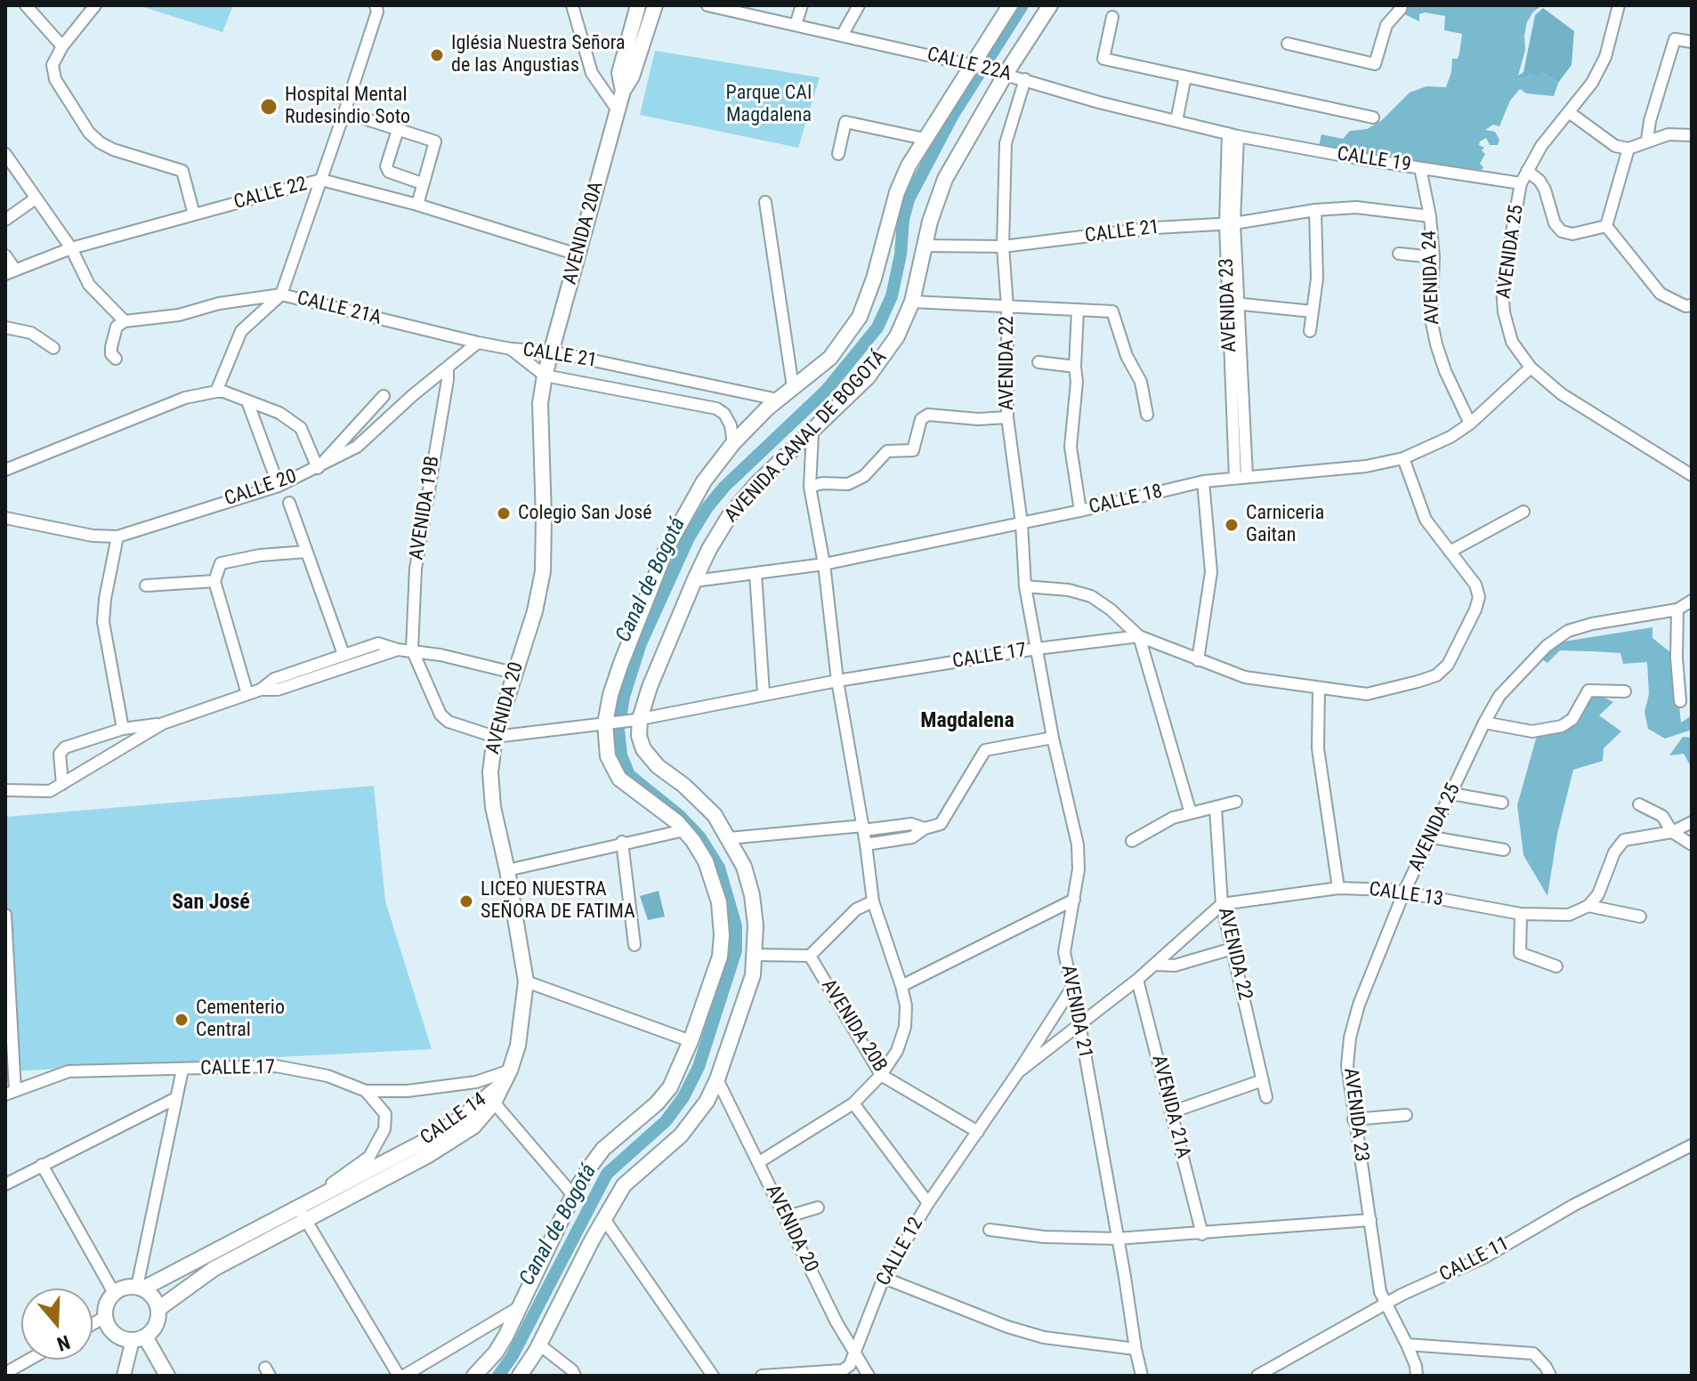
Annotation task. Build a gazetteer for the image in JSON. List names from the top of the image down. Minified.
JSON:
{"streets":{"main road":["AVENIDA 20A","AVENIDA CANAL DE BOGOTÁ","AVENIDA 20","CALLE 14"],"street":["CALLE 22A","CALLE 19","CALLE 22","CALLE 21","AVENIDA 25","AVENIDA 24","AVENIDA 23","CALLE 21A","AVENIDA 22","CALLE 20","CALLE 18","AVENIDA 19B","CALLE 17","CALLE 13","AVENIDA 21","AVENIDA 20B","AVENIDA 21A","CALLE 12","CALLE 11"]},"crossings":[["CALLE 22A","CALLE 19"],["CALLE 22A","AVENIDA 23"],["CALLE 22A","AVENIDA 22"],["CALLE 22A","AVENIDA CANAL DE BOGOTÁ"],["CALLE 19","AVENIDA 25"],["CALLE 19","AVENIDA 24"],["CALLE 19","AVENIDA 23"],["CALLE 22","AVENIDA 20A"],["CALLE 21","AVENIDA 20A"],["CALLE 21","AVENIDA 24"],["CALLE 21","AVENIDA 23"],["CALLE 21","CALLE 21A"],["CALLE 21","AVENIDA 22"],["CALLE 21","AVENIDA CANAL DE BOGOTÁ"],["CALLE 21","AVENIDA 20"],["AVENIDA 20A","AVENIDA 20"],["AVENIDA 25","AVENIDA 23"],["AVENIDA 25","CALLE 18"],["AVENIDA 25","CALLE 13"],["AVENIDA 24","CALLE 18"],["AVENIDA 23","CALLE 18"],["AVENIDA 23","CALLE 13"],["AVENIDA 23","CALLE 11"],["CALLE 21A","CALLE 20"],["AVENIDA 22","CALLE 18"],["AVENIDA 22","CALLE 17"],["AVENIDA 22","CALLE 13"],["AVENIDA 22","AVENIDA 21"],["AVENIDA 22","CALLE 12"],["AVENIDA CANAL DE BOGOTÁ","CALLE 18"],["AVENIDA CANAL DE BOGOTÁ","CALLE 17"],["AVENIDA CANAL DE BOGOTÁ","AVENIDA 20"],["CALLE 20","AVENIDA 19B"],["AVENIDA 19B","CALLE 17"],["CALLE 17","AVENIDA 20"],["CALLE 17","AVENIDA 21"],["CALLE 17","CALLE 14"],["AVENIDA 20","CALLE 14"],["AVENIDA 20","CALLE 12"],["CALLE 13","CALLE 12"],["AVENIDA 21","CALLE 12"],["AVENIDA 20B","CALLE 12"],["AVENIDA 21A","CALLE 12"]],"districts":["Magdalena","San José"],"water":["Canal de Bogotá"],"parks":["Parque CAI Magdalena"],"places":["Iglésia Nuestra Señora de las Angustias","Hospital Mental Rudesindio Soto","Colegio San José","Carniceria Gaitan","LICEO NUESTRA SEÑORA DE FATIMA","Cementerio Central"],"north":"bottom"}
